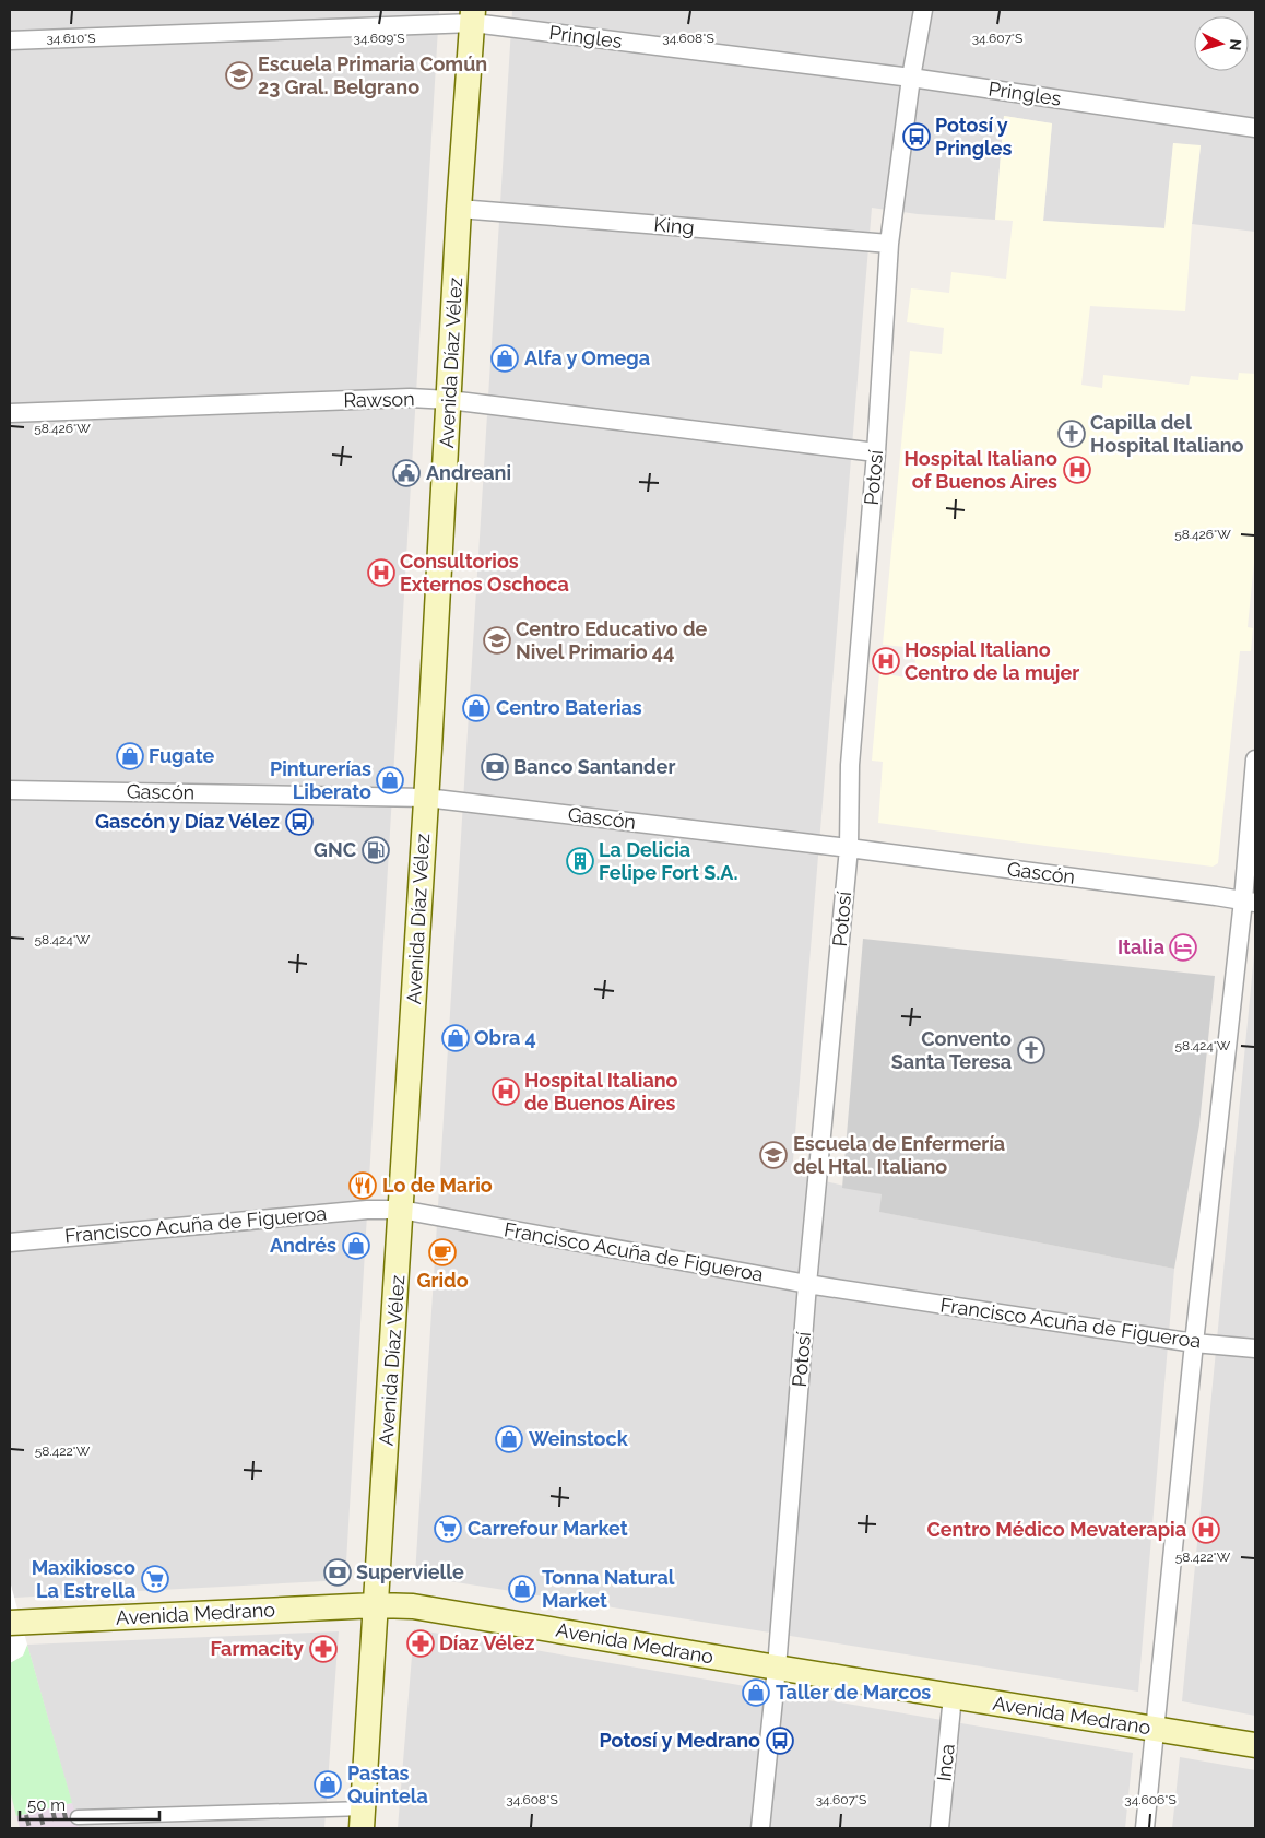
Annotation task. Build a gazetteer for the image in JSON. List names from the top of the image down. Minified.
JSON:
{"streets":{"main road":["Avenida Díaz Vélez","Avenida Medrano"],"street":["Pringles","King","Rawson","Potosí","Gascón","Francisco Acuña de Figueroa","Inca"]},"crossings":[["Pringles","Avenida Díaz Vélez"],["Pringles","Potosí"],["King","Avenida Díaz Vélez"],["King","Potosí"],["Avenida Díaz Vélez","Rawson"],["Avenida Díaz Vélez","Gascón"],["Avenida Díaz Vélez","Francisco Acuña de Figueroa"],["Avenida Díaz Vélez","Avenida Medrano"],["Rawson","Potosí"],["Potosí","Gascón"],["Potosí","Francisco Acuña de Figueroa"],["Potosí","Avenida Medrano"],["Avenida Medrano","Inca"]],"places":{"school or university":["Escuela Primaria Común 23 Gral. Belgrano","Centro Educativo de Nivel Primario 44","Escuela de Enfermería del Htal. Italiano"],"bus stop":["Potosí y Pringles","Gascón y Díaz Vélez","Potosí y Medrano"],"shop":["Alfa y Omega","Centro Baterias","Fugate","Pinturerías Liberato","Obra 4","Andrés","Weinstock","Tonna Natural Market","Taller de Marcos","Pastas Quintela"],"church":["Capilla del Hospital Italiano","Convento Santa Teresa"],"hospital":["Hospital Italiano of Buenos Aires","Consultorios Externos Oschoca","Hospial Italiano Centro de la mujer","Hospital Italiano de Buenos Aires","Centro Médico Mevaterapia"],"public building":["Andreani"],"bank":["Banco Santander","Supervielle"],"fuel station":["GNC"],"building":["La Delicia Felipe Fort S.A."],"hotel":["Italia"],"restaurant":["Lo de Mario"],"cafe":["Grido"],"supermarket":["Carrefour Market","Maxikiosco La Estrella"],"pharmacy":["Díaz Vélez","Farmacity"]},"scale_bar":"50 m","north":"right","coordinates":["34.610°S","34.609°S","34.608°S","34.607°S","58.426°W","58.424°W","58.422°W","34.606°S"]}
